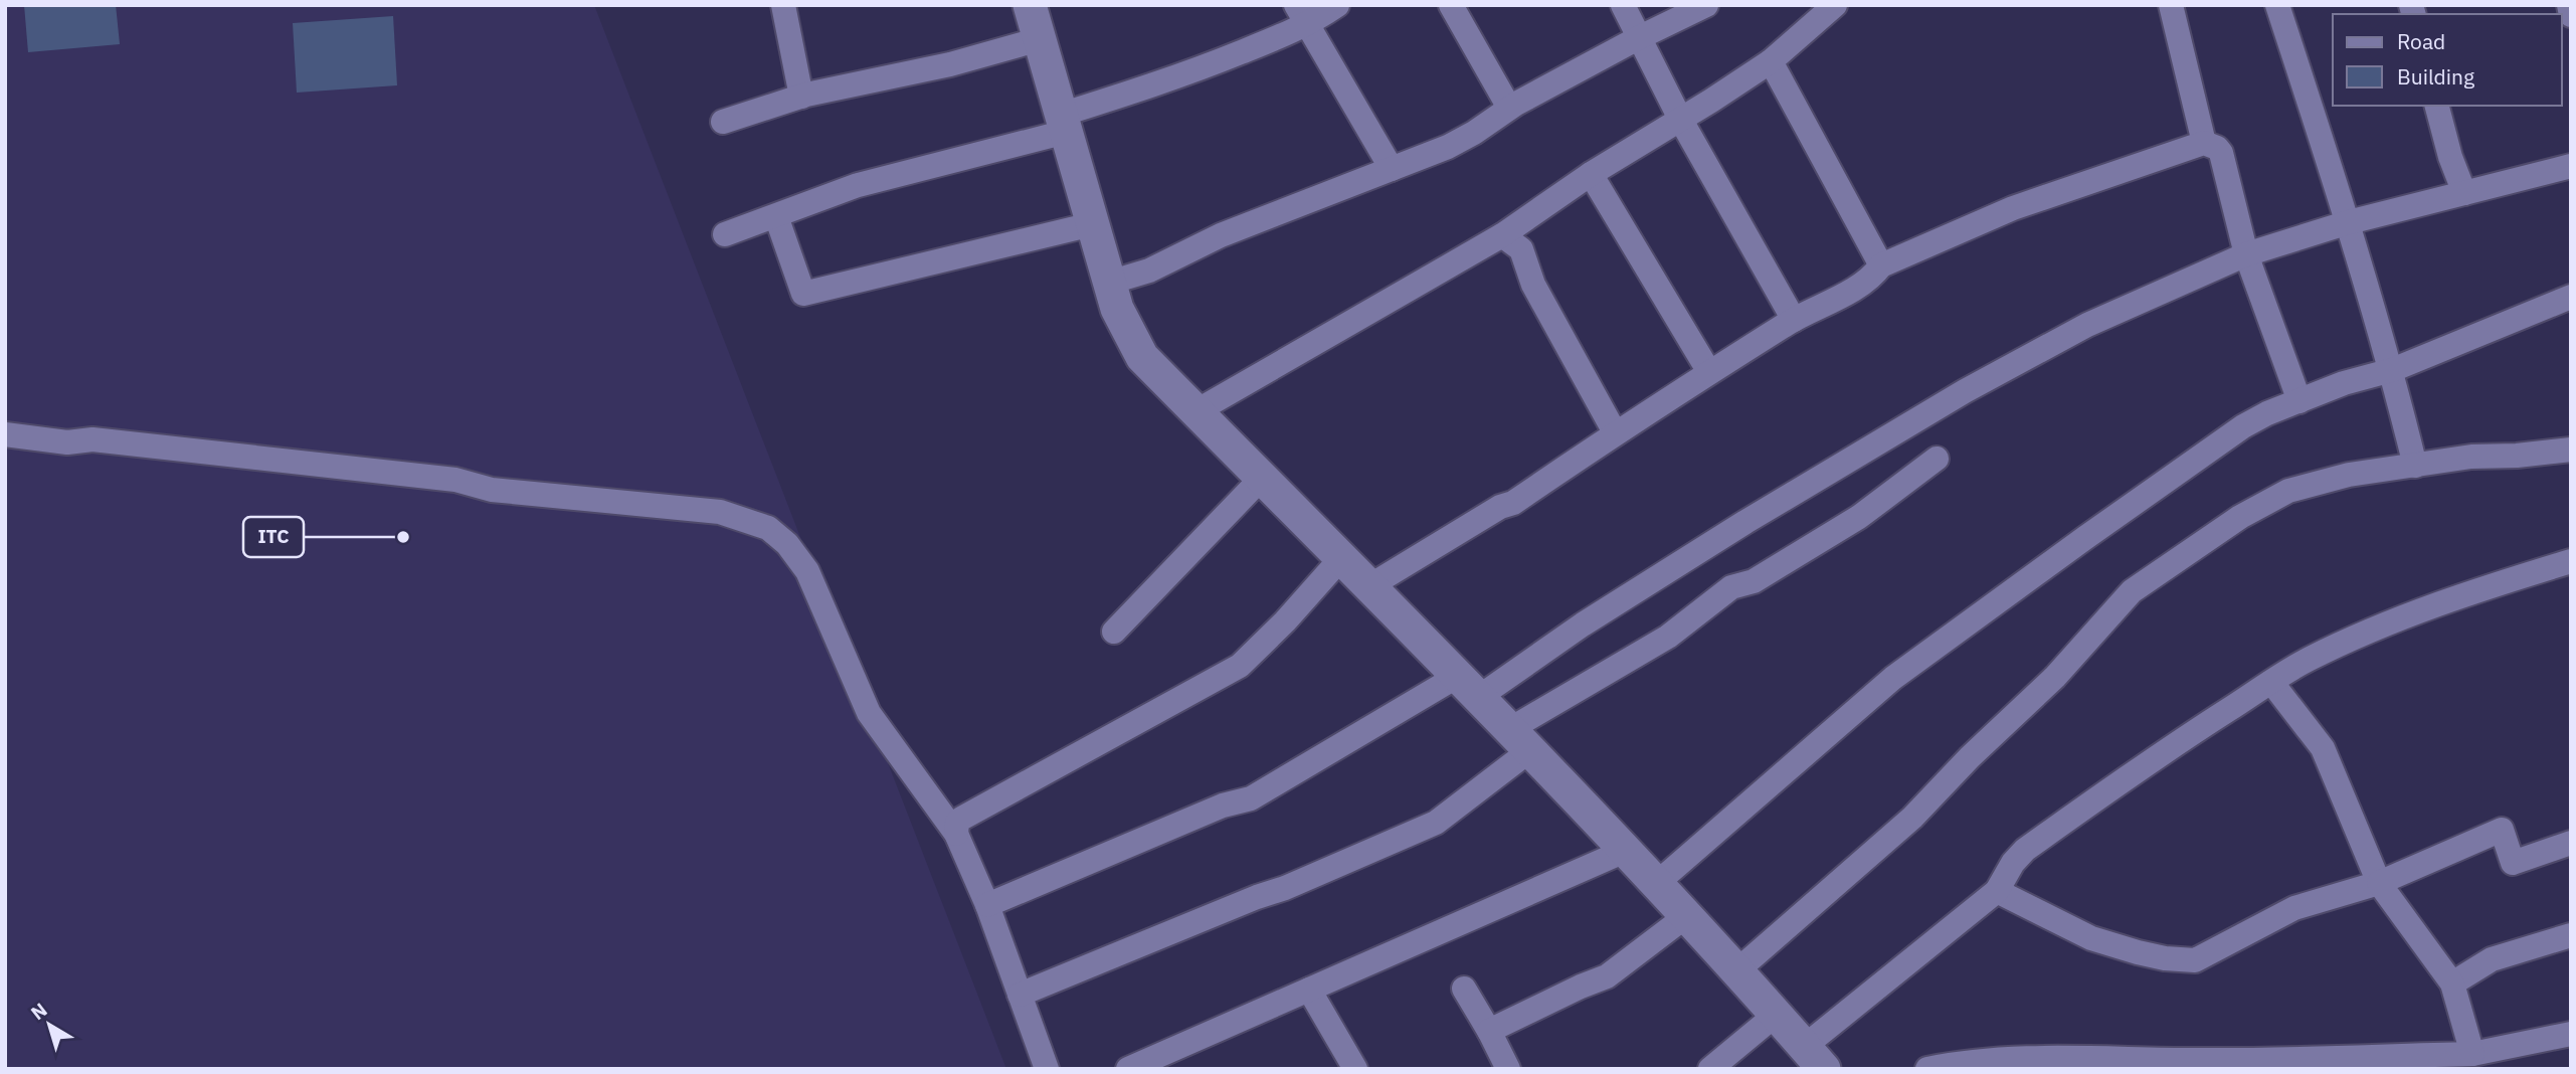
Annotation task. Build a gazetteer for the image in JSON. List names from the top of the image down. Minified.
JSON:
{"places":["ITC"],"legend":["Road","Building"],"north":"top left"}
